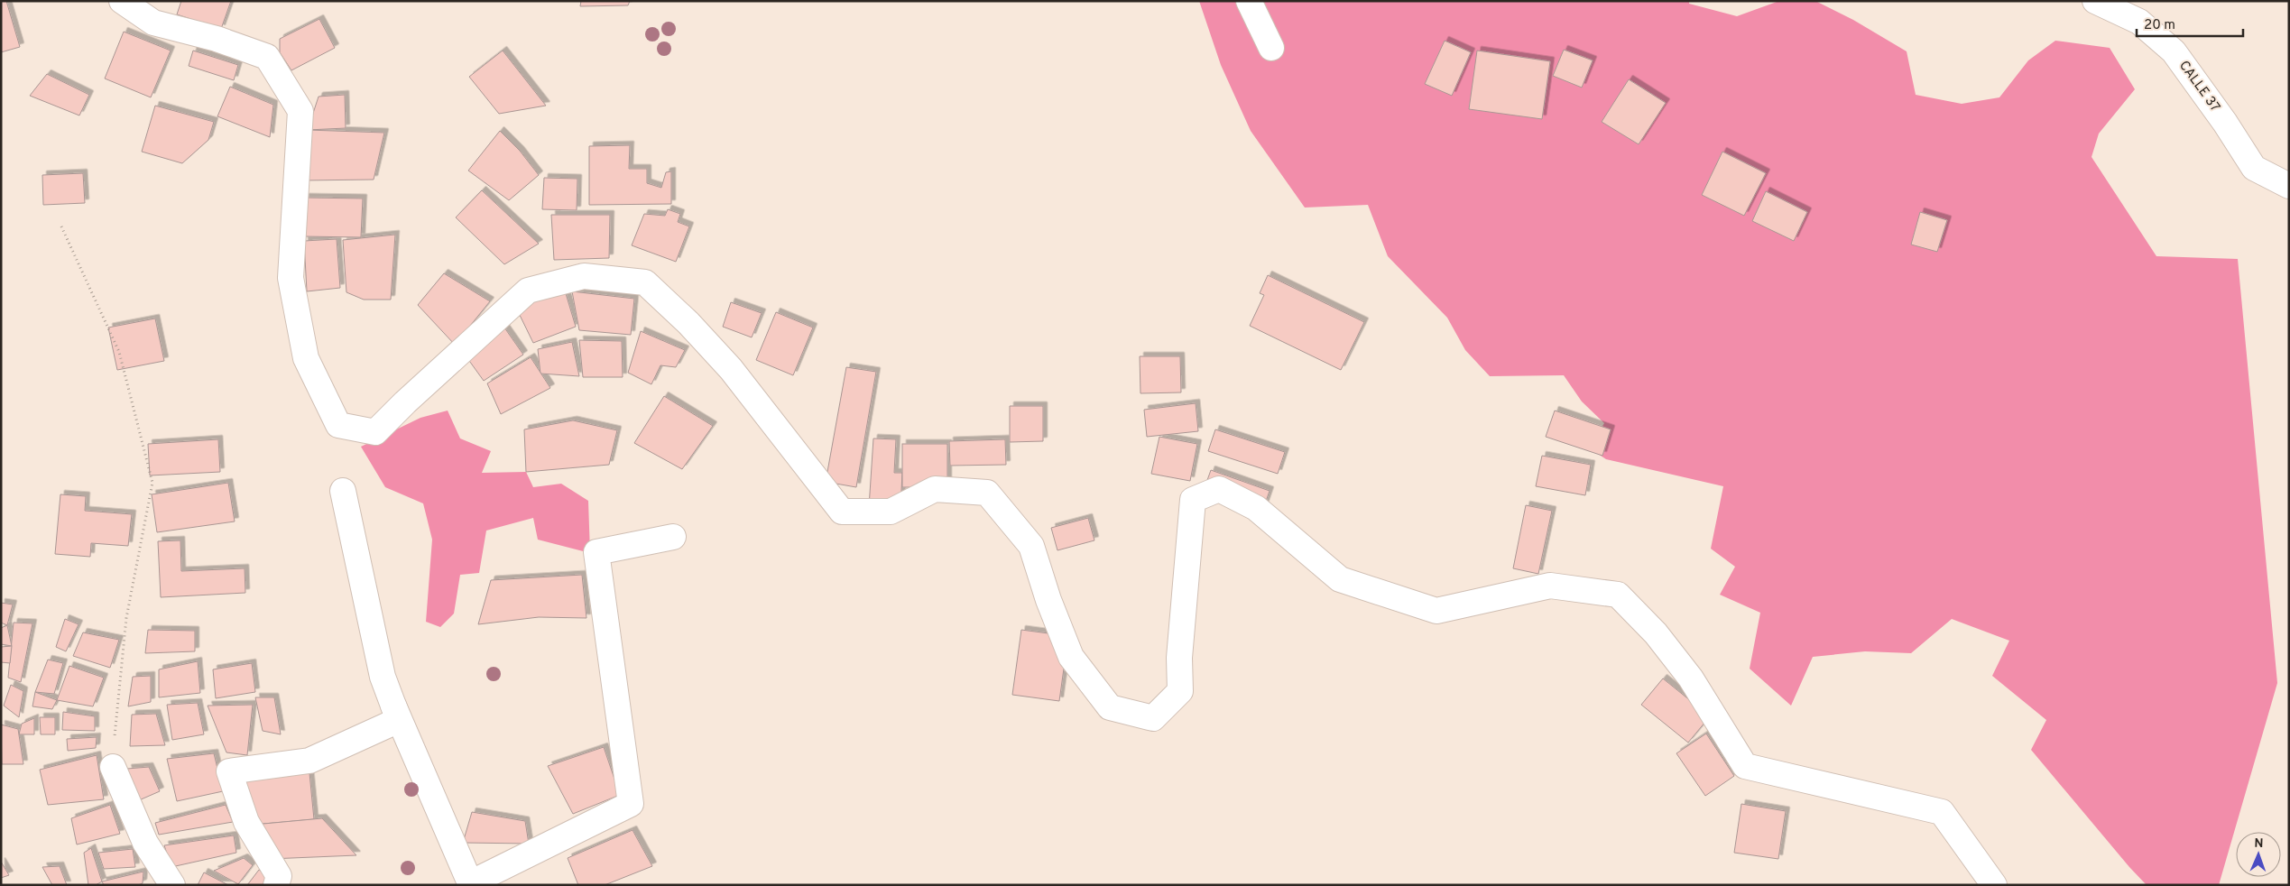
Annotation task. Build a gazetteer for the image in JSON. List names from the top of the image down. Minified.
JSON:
{"streets":{"street":["CALLE 37"]},"scale_bar":"20 m","north":"top"}
